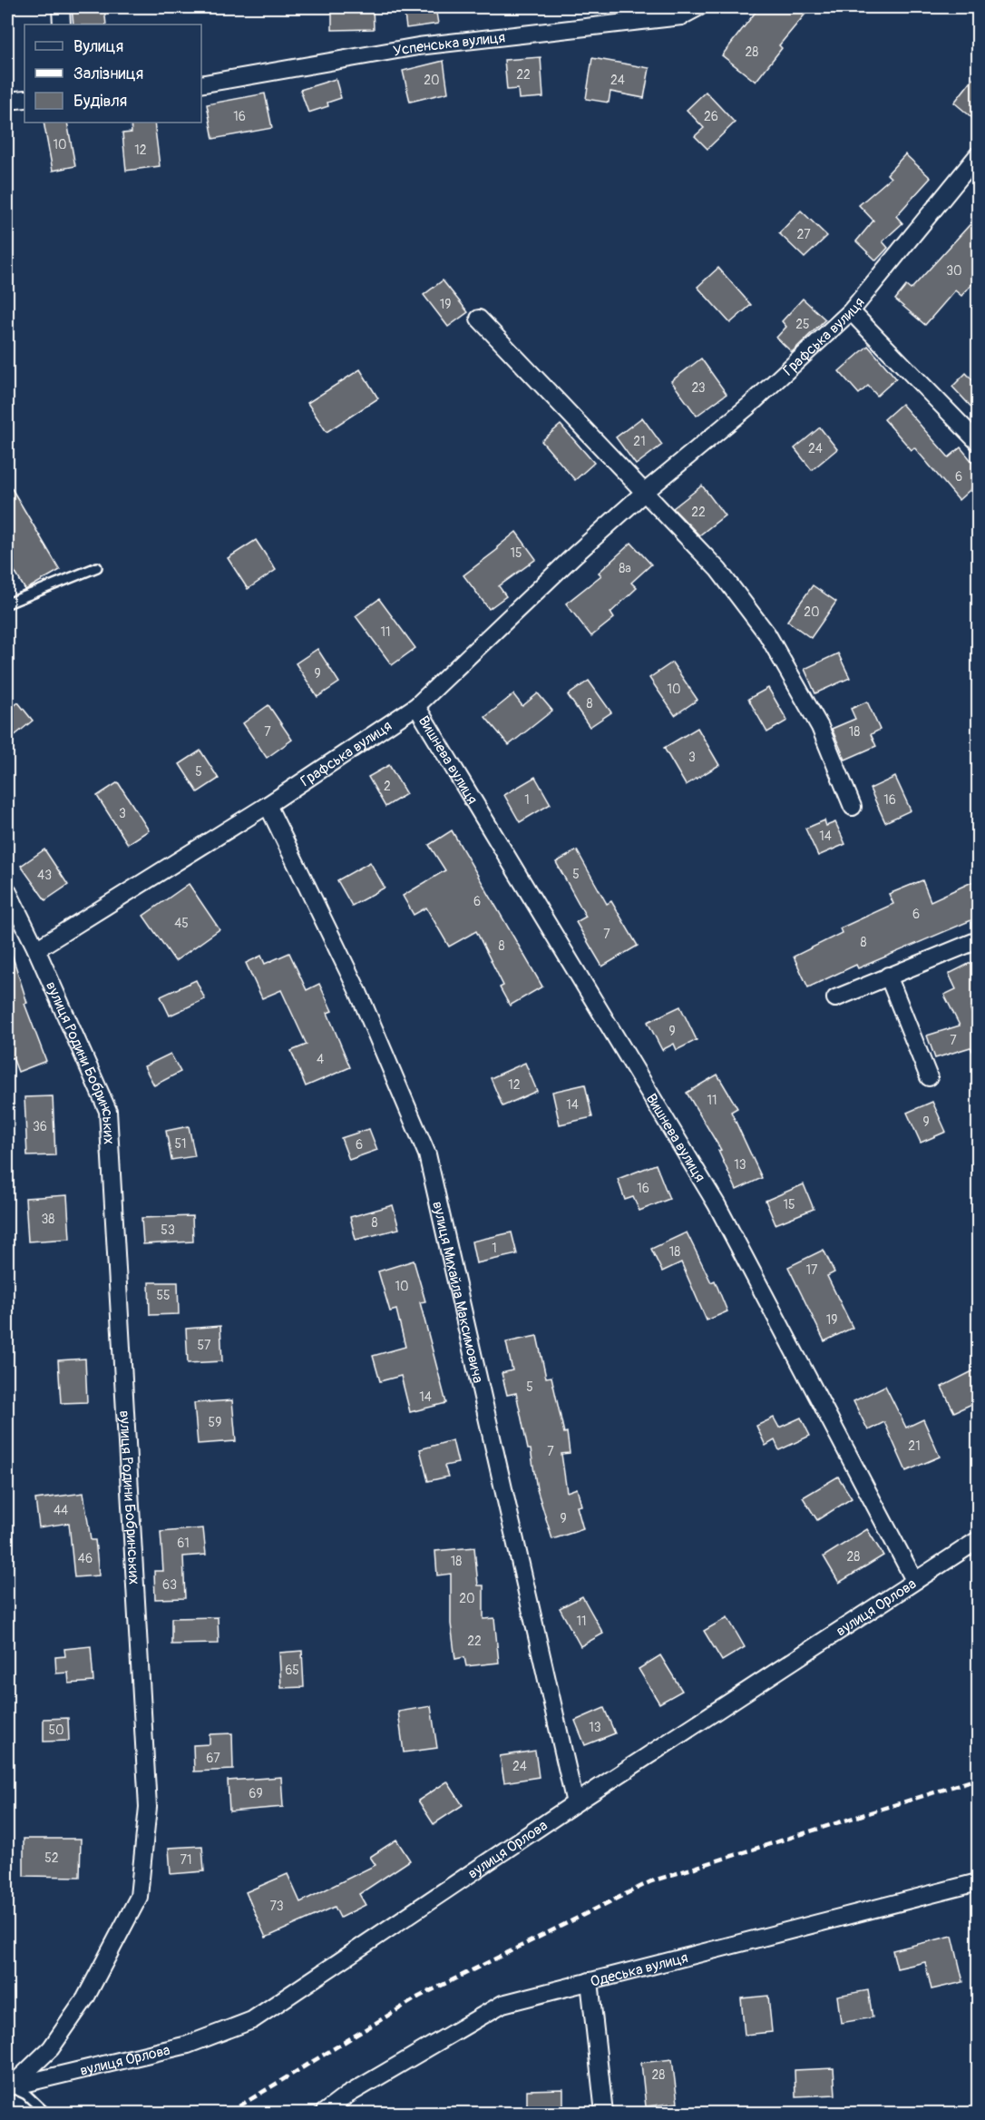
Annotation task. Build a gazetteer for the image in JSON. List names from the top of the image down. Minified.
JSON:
{"streets":{"street":["Успенська вулиця","Графська вулиця","Вишнева вулиця","вулиця Родини Бобринських","вулиця Михайла Максимовича","вулиця Орлова","Одеська вулиця"]},"crossings":[["Графська вулиця","Вишнева вулиця"],["Графська вулиця","вулиця Родини Бобринських"],["Графська вулиця","вулиця Михайла Максимовича"],["Вишнева вулиця","вулиця Орлова"],["вулиця Родини Бобринських","вулиця Орлова"],["вулиця Михайла Максимовича","вулиця Орлова"]],"house_numbers":["28","22","20","24","16","26","10","12","27","30","19","25","23","21","24","6","22","15","8а","20","11","9","10","8","7","18","3","5","2","1","16","3","14","5","43","6","6","45","7","8","8","9","7","4","12","11","14","9","36","51","6","13","16","15","38","8","53","1","18","17","10","55","19","57","5","14","59","21","7","44","9","61","28","46","18","63","20","11","22","65","13","50","67","24","69","52","71","73","28"],"legend":["Вулиця","Залізниця","Будівля"]}
